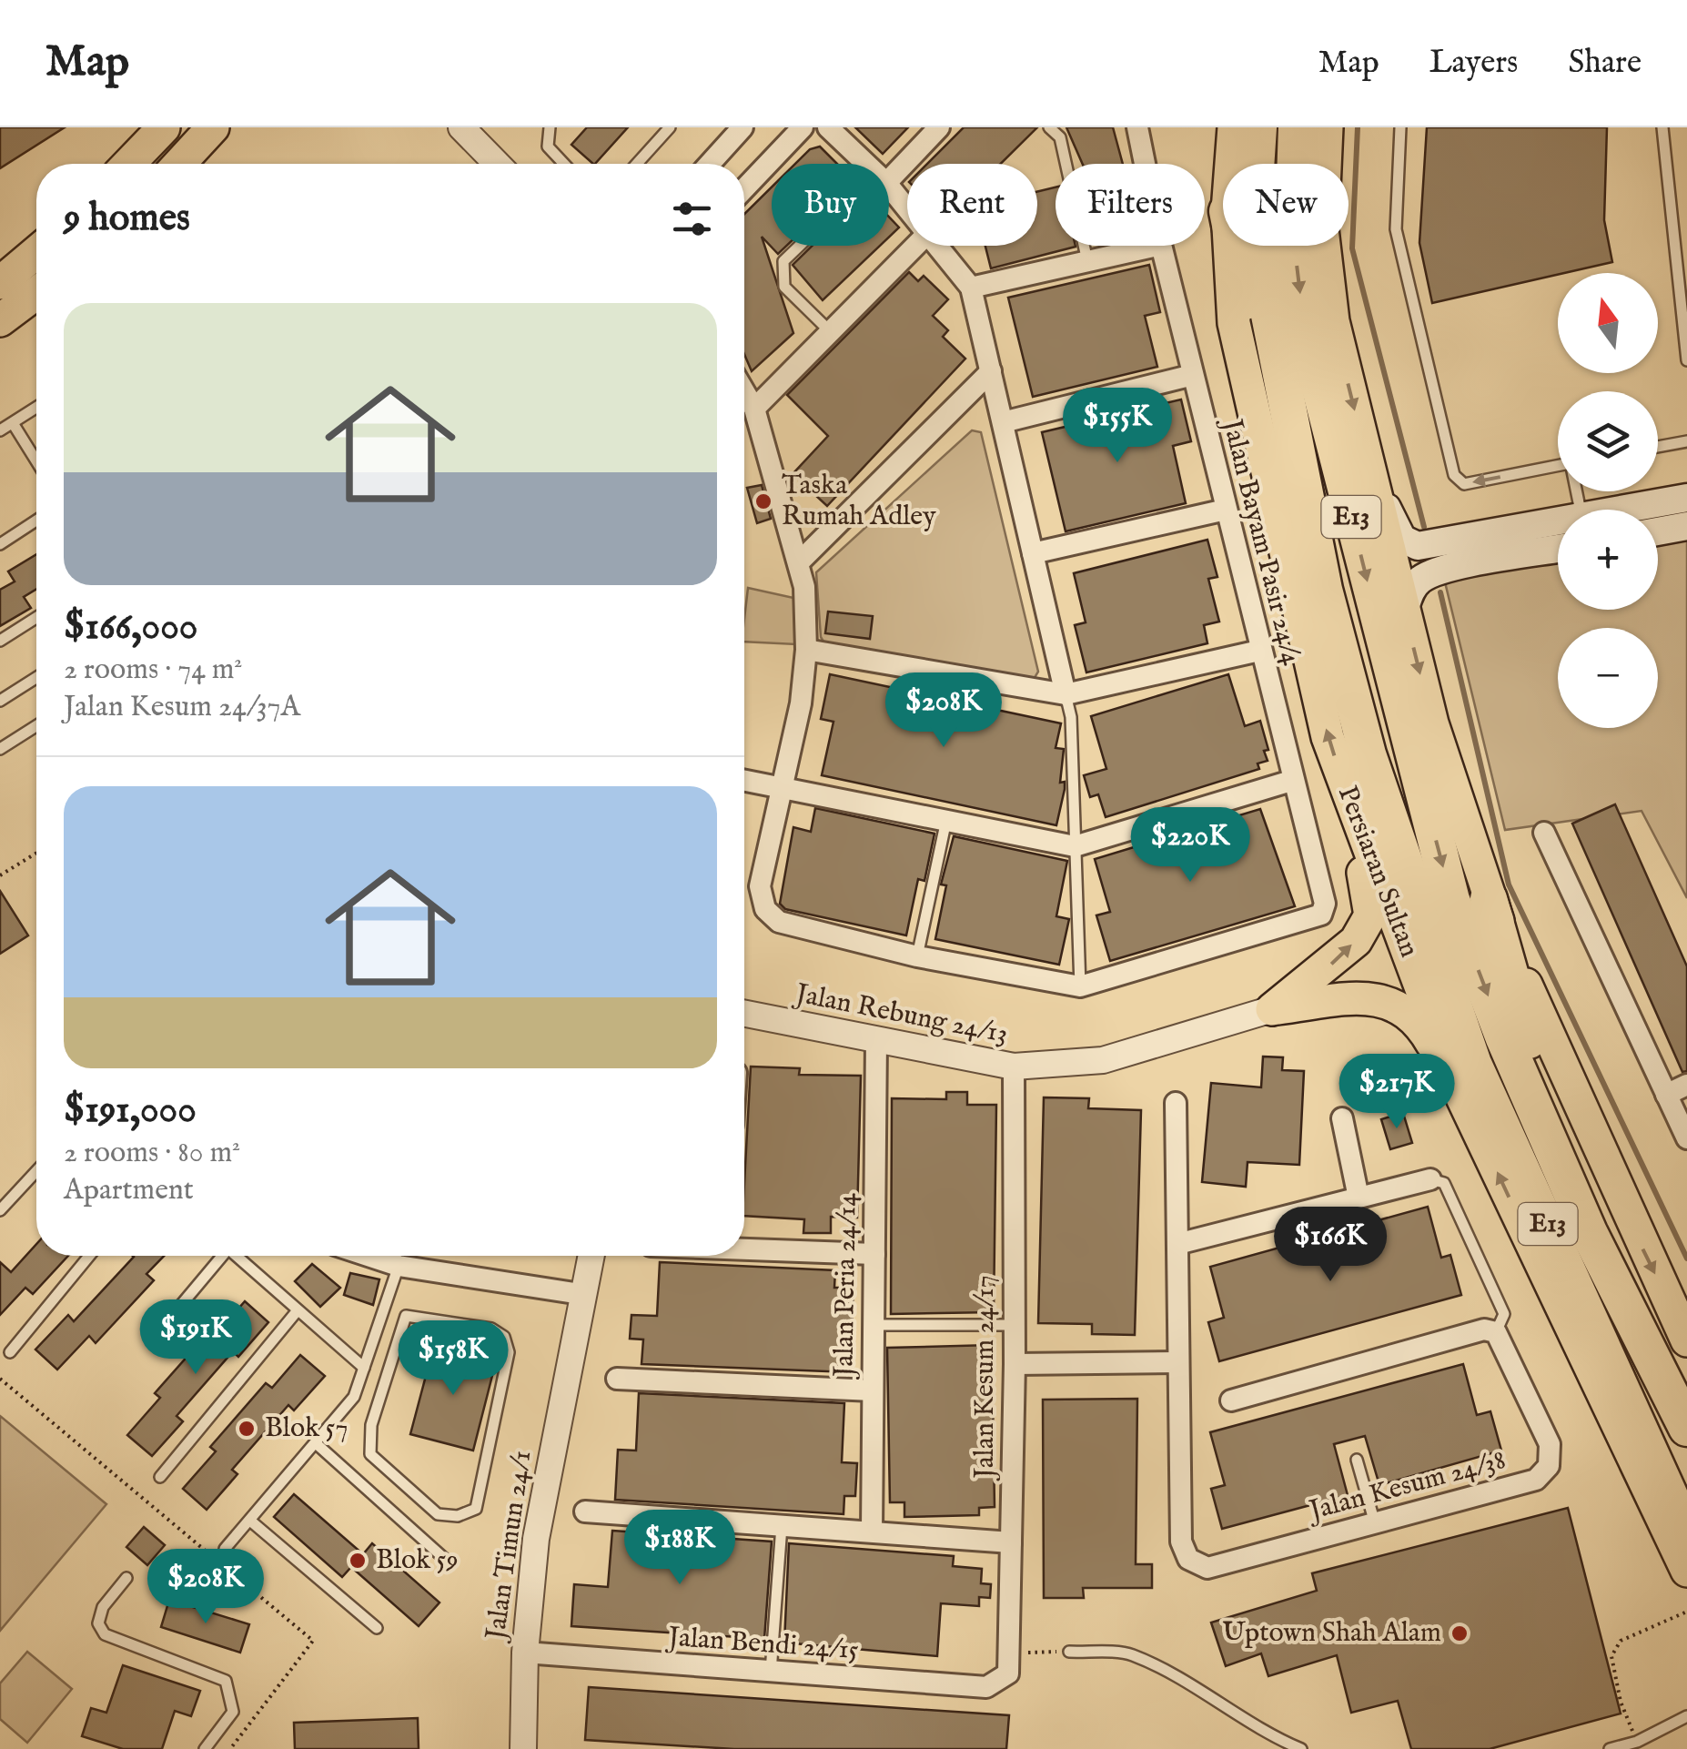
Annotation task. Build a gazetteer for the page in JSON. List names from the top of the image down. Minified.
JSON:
{"streets":{"highway":["E13"],"main road":["Persiaran Sultan"],"street":["Jalan Bayam Pasir 24/4","Jalan Rebung 24/13","Jalan Peria 24/14","Jalan Kesum 24/17","Jalan Kesum 24/38","Jalan Timun 24/1","Jalan Bendi 24/15"]},"crossings":[["Jalan Rebung 24/13","Jalan Peria 24/14"],["Jalan Rebung 24/13","Jalan Kesum 24/17"],["Jalan Kesum 24/17","Jalan Bendi 24/15"],["Jalan Timun 24/1","Jalan Bendi 24/15"]],"places":["Taska Rumah Adley","Blok 57","Blok 59","Uptown Shah Alam"],"north":"top","page":{"header":"Map","nav":["Map","Layers","Share"],"chip":["Buy","Rent","Filters","New"],"heading":"9 homes","map_buttons":["+","−"],"list":[{"name":"$166,000","note":"2 rooms · 74 m² · Jalan Kesum 24/37A"},{"name":"$191,000","note":"2 rooms · 80 m² · Apartment"}],"price":["$155K","$208K","$220K","$217K","$166K","$191K","$158K","$188K","$208K"]}}
